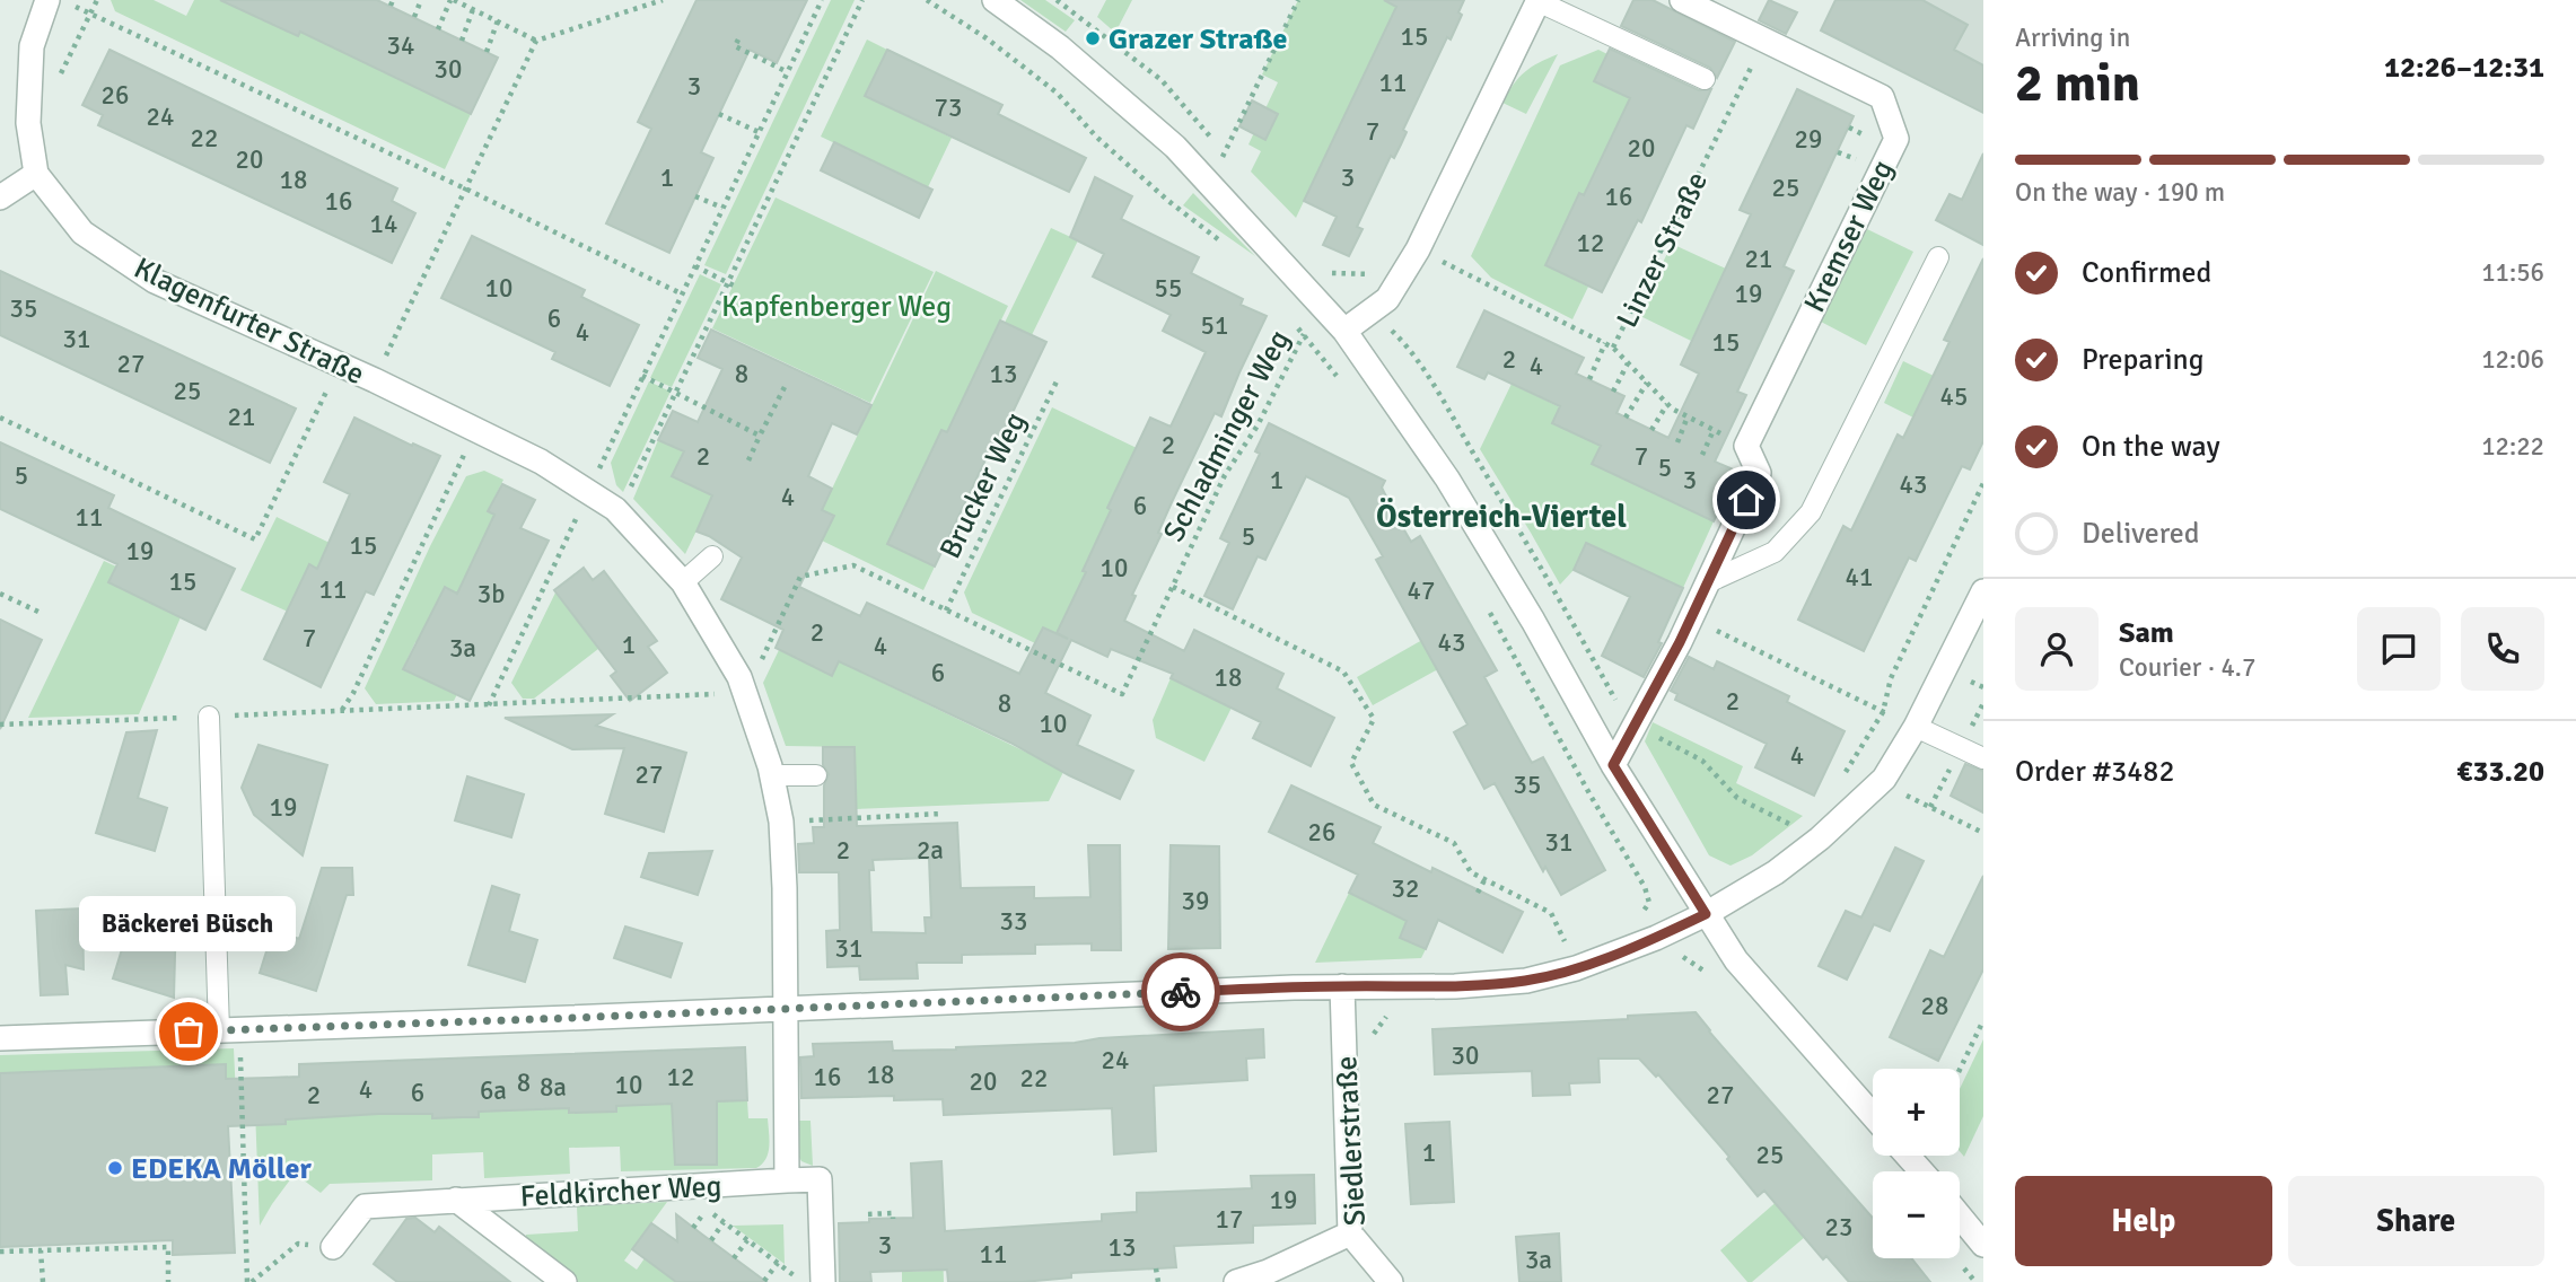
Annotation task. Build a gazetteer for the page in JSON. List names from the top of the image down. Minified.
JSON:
{"streets":{"street":["Kremser Weg","Klagenfurter Straße","Siedlerstraße","Feldkircher Weg"],"path":["Linzer Straße","Schladminger Weg","Brucker Weg"]},"crossings":[["Kremser Weg","Linzer Straße"],["Schladminger Weg","Brucker Weg"]],"districts":["Österreich-Viertel"],"parks":["Kapfenberger Weg"],"places":["Grazer Straße","Bäckerei Büsch","EDEKA Möller"],"house_numbers":["15","34","30","11","3","26","73","24","7","22","29","20","20","1","3","18","25","16","16","14","12","21","10","55","19","35","6","51","4","31","15","2","27","4","8","13","25","45","21","2","2","7","5","5","1","3","43","4","6","11","5","15","19","10","41","15","11","47","3b","2","7","43","1","4","3a","6","18","2","8","10","4","27","35","19","26","31","2","2a","32","39","33","31","28","30","24","18","12","16","22","20","8","10","8a","4","6a","6","2","27","1","25","19","17","23","3","13","11","3a"],"page":{"heading":["2 min","Arriving in","12:26–12:31"],"panel":["Sam","Courier · 4.7","Order #3482","€33.20"],"bar":"On the way · 190 m","list":[["Confirmed","11:56"],["Preparing","12:06"],["On the way","12:22"],"Delivered"],"bubble":"Bäckerei Büsch","map_buttons":["+","−"],"buttons":["Help","Share"]}}
